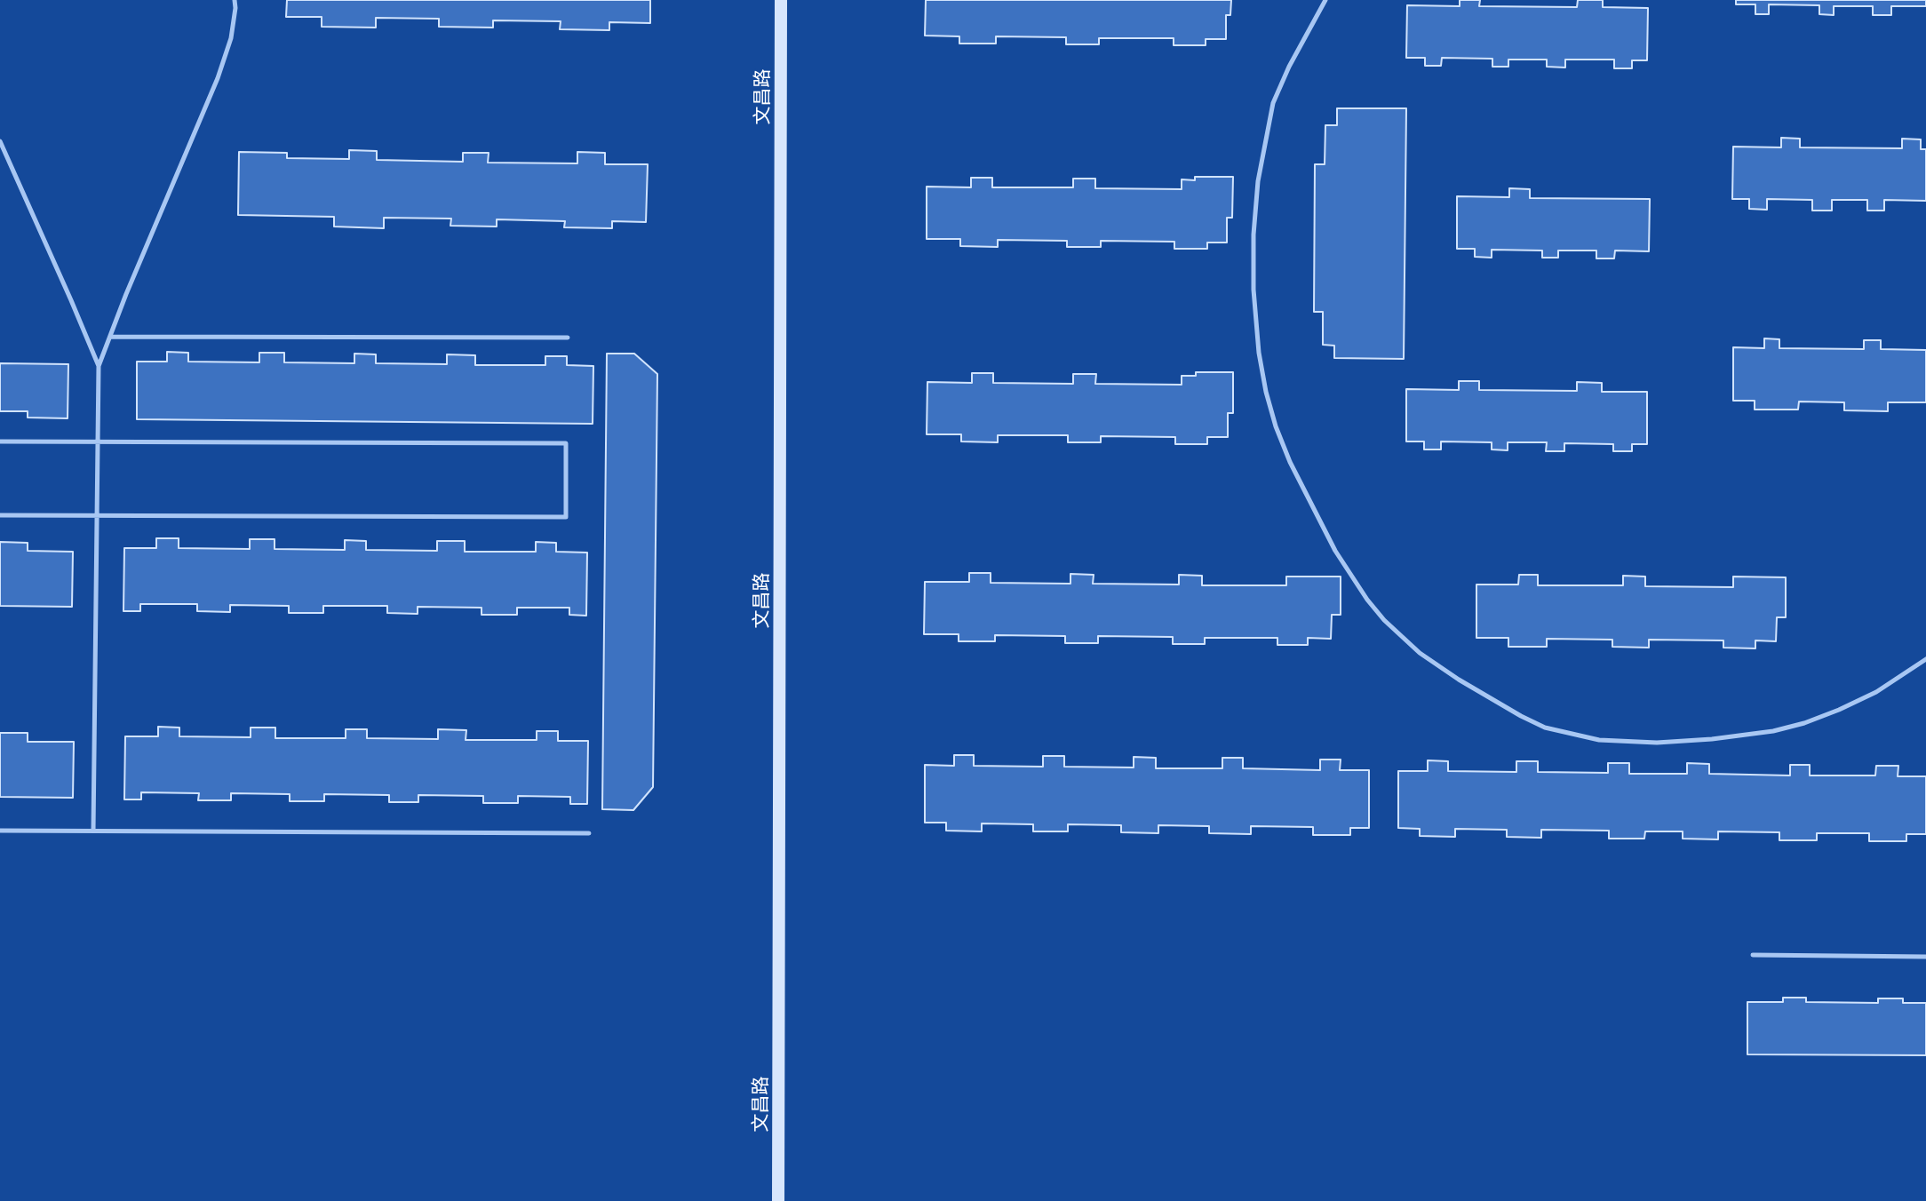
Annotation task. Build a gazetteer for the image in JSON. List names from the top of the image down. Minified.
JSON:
{"streets":{"street":["文昌路"]}}
